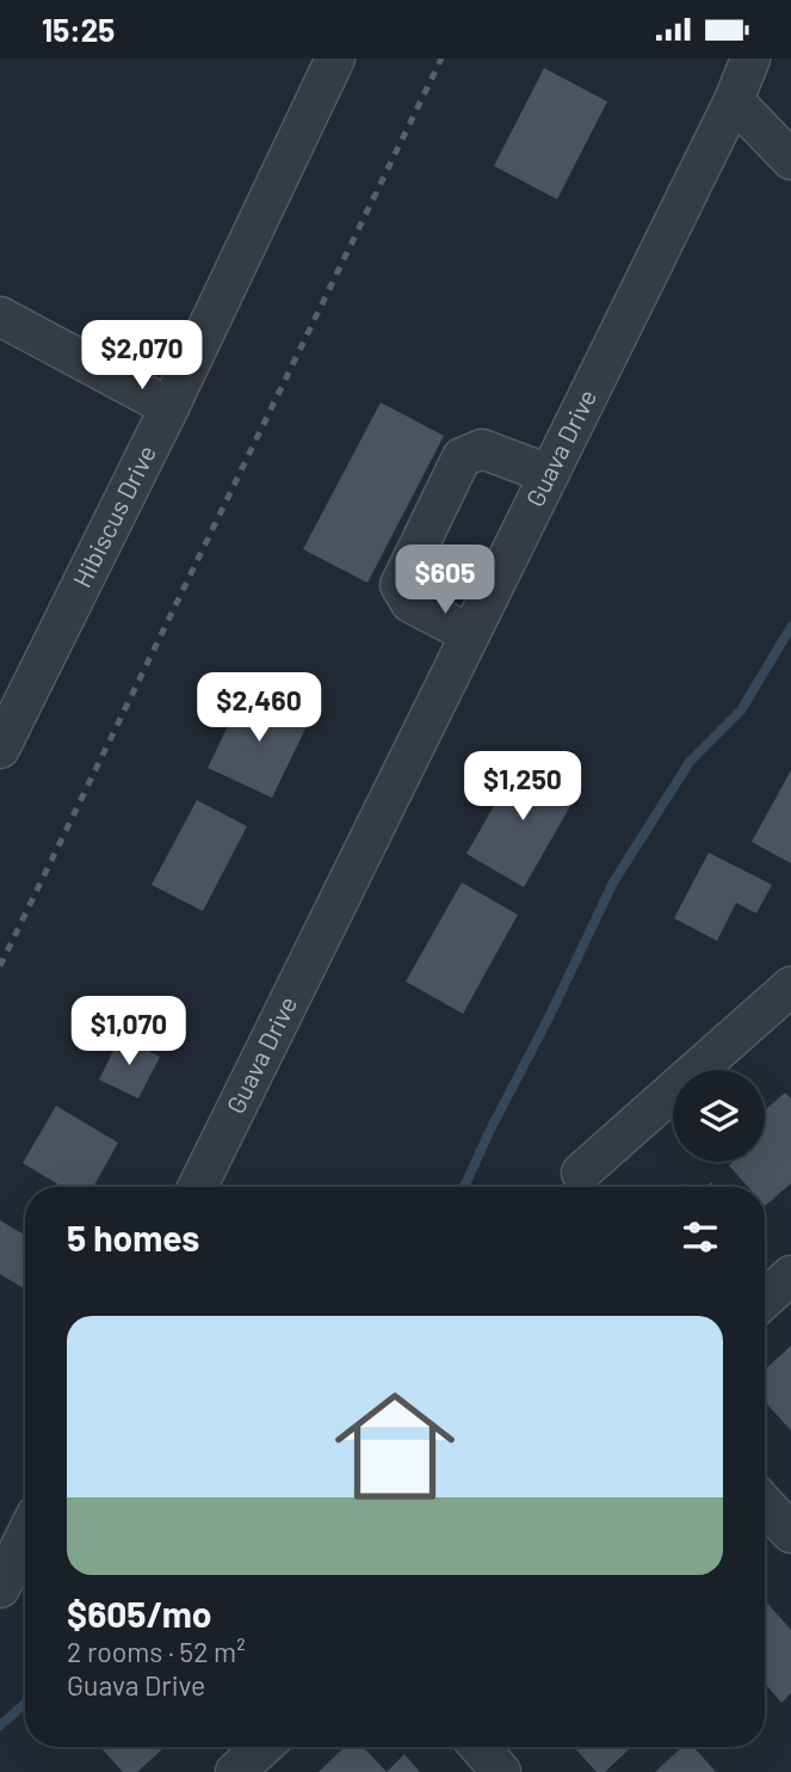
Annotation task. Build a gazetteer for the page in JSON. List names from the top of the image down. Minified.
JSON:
{"streets":{"street":["Guava Drive","Hibiscus Drive"]},"page":{"status":"15:25","price":["$2,070","$605","$2,460","$1,250","$1,070"],"heading":"5 homes","list":[{"name":"$605/mo","note":"2 rooms · 52 m² · Guava Drive"}]}}
